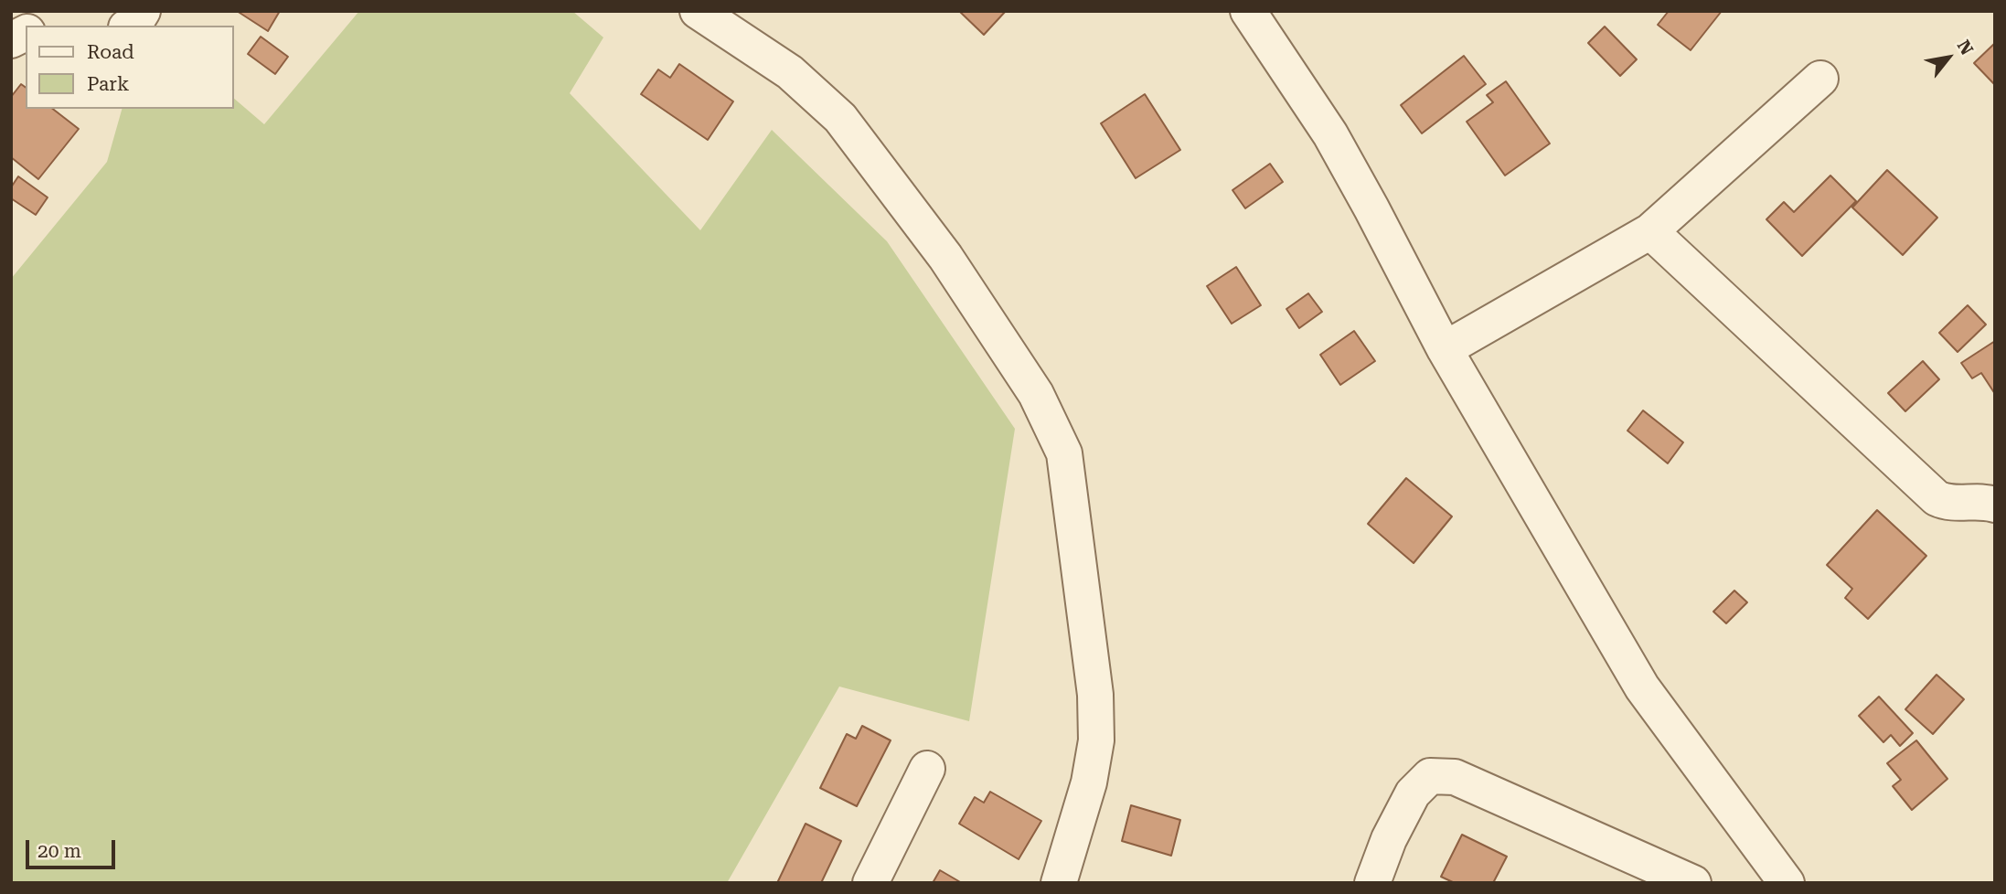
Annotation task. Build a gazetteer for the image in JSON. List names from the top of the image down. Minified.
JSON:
{"legend":["Road","Park"],"scale_bar":"20 m","north":"top right"}
